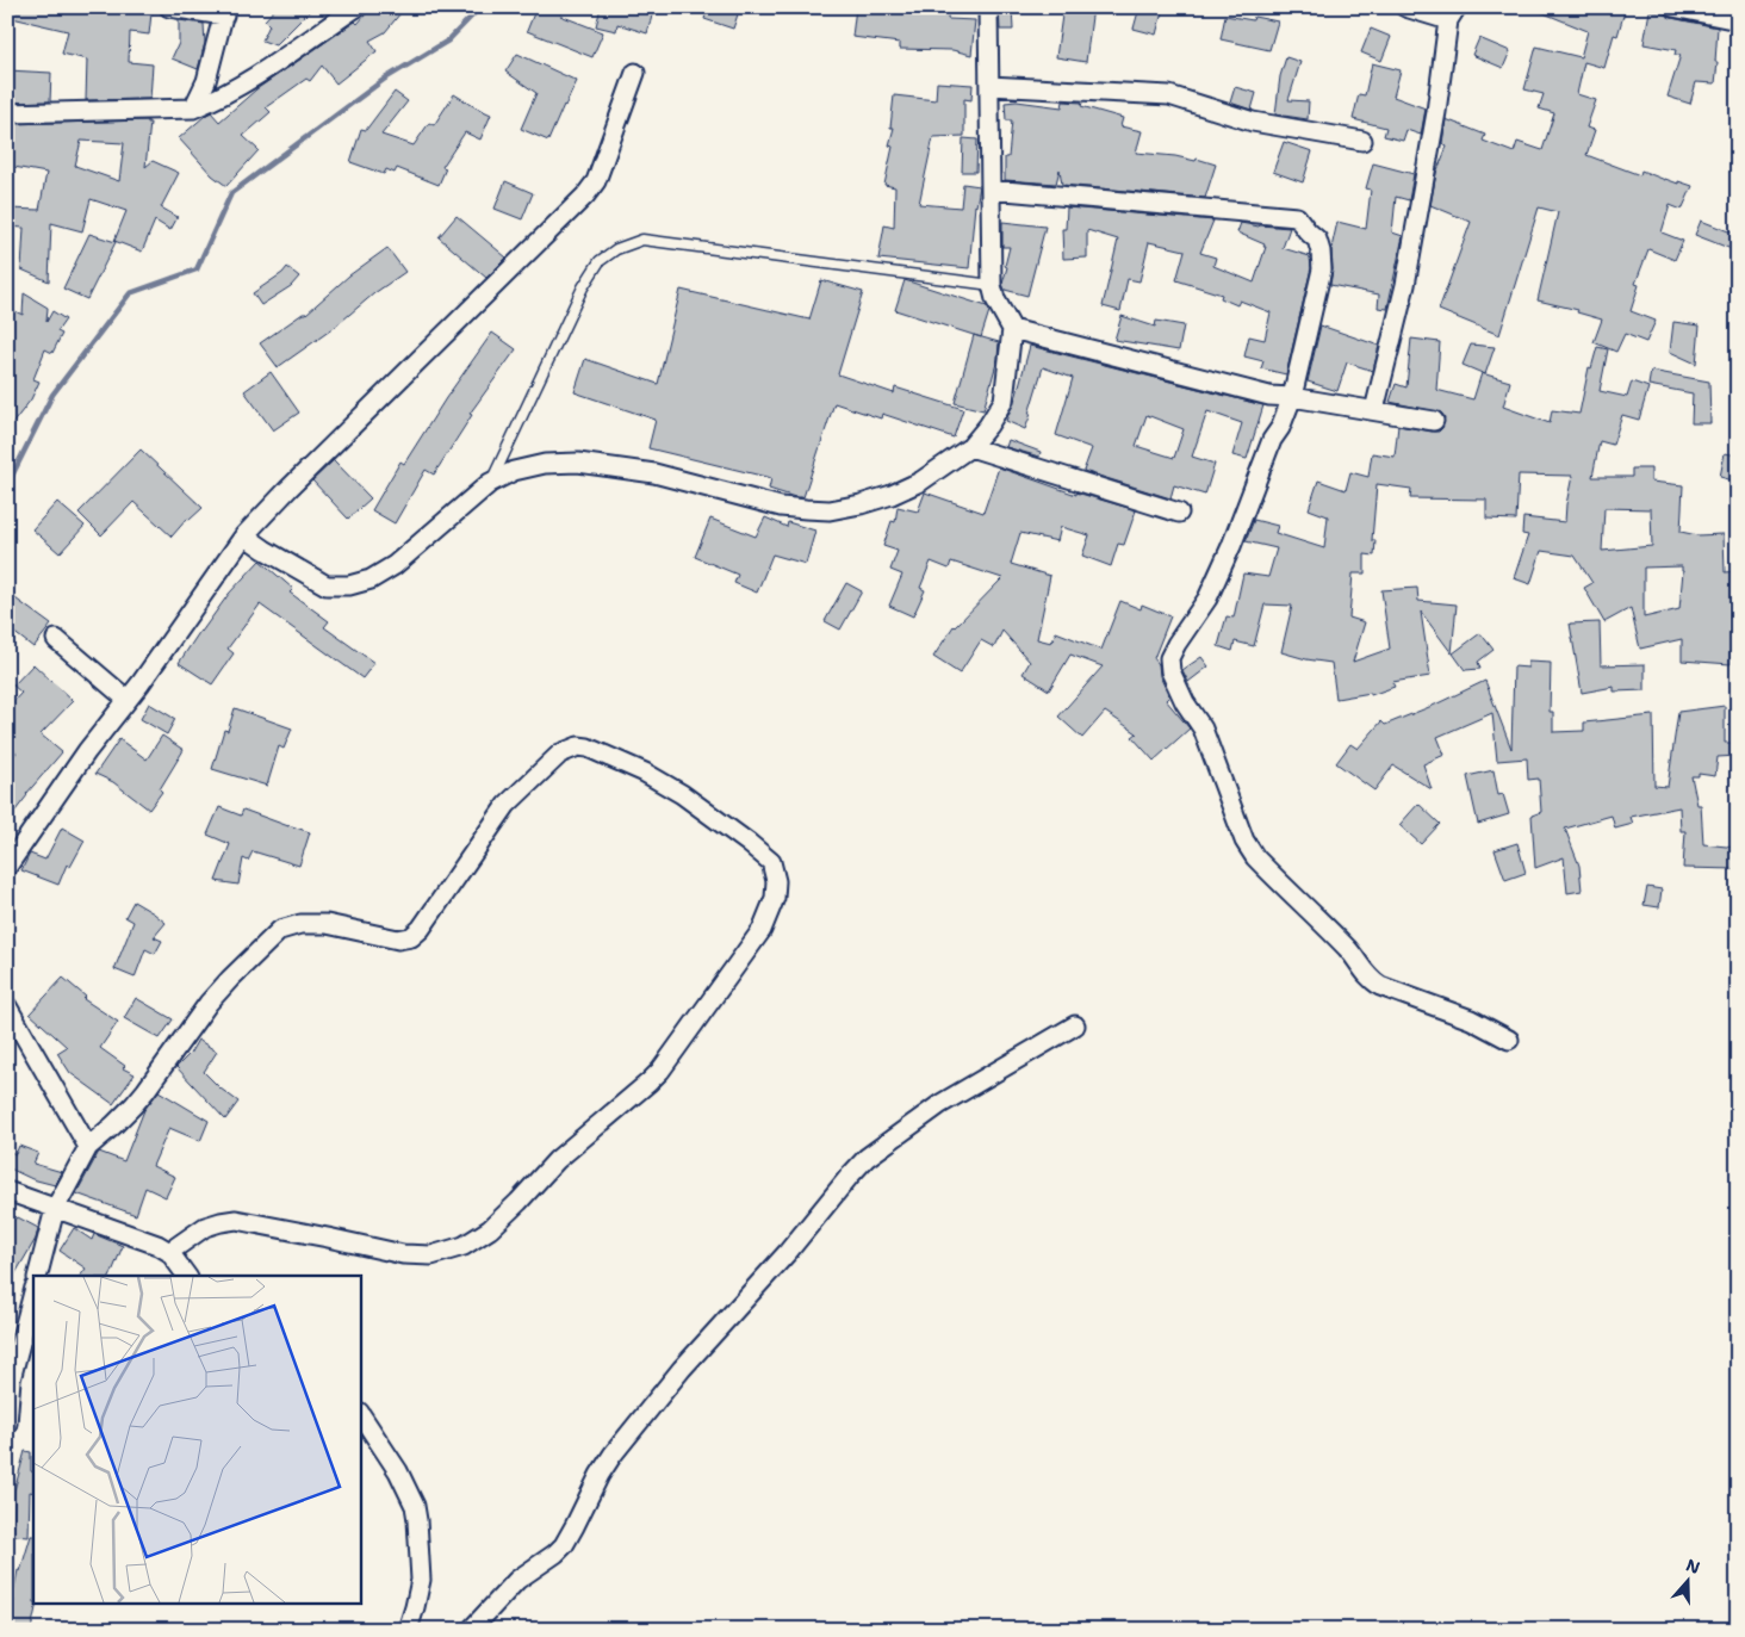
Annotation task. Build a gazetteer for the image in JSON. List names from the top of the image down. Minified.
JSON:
{"north":"top"}
